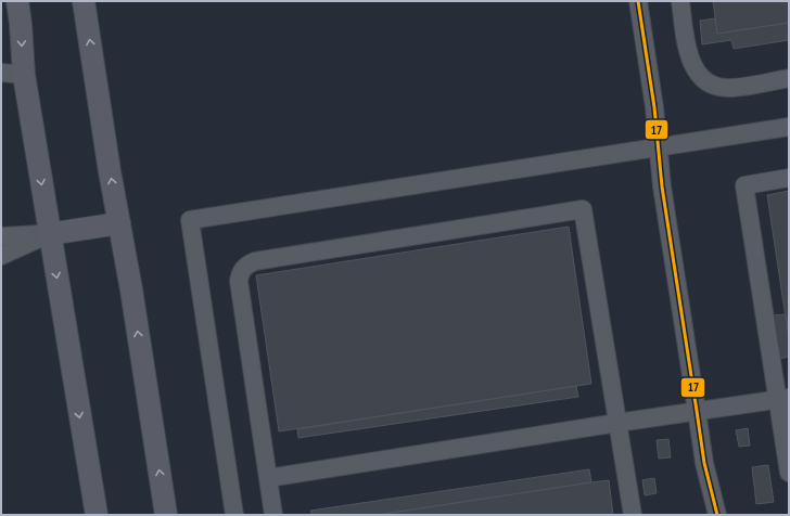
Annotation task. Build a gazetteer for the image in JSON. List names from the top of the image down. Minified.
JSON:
{"lines":["transit line 17"]}
